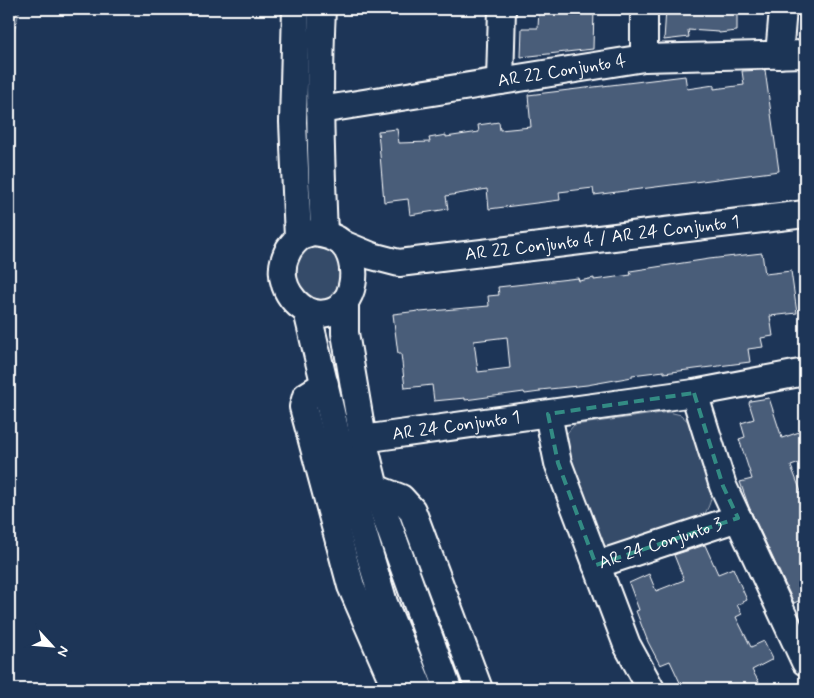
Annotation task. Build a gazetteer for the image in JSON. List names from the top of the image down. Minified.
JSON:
{"streets":{"street":["AR 22 Conjunto 4","AR 22 Conjunto 4 / AR 24 Conjunto 1","AR 24 Conjunto 1","AR 24 Conjunto 3"]},"north":"bottom right"}
